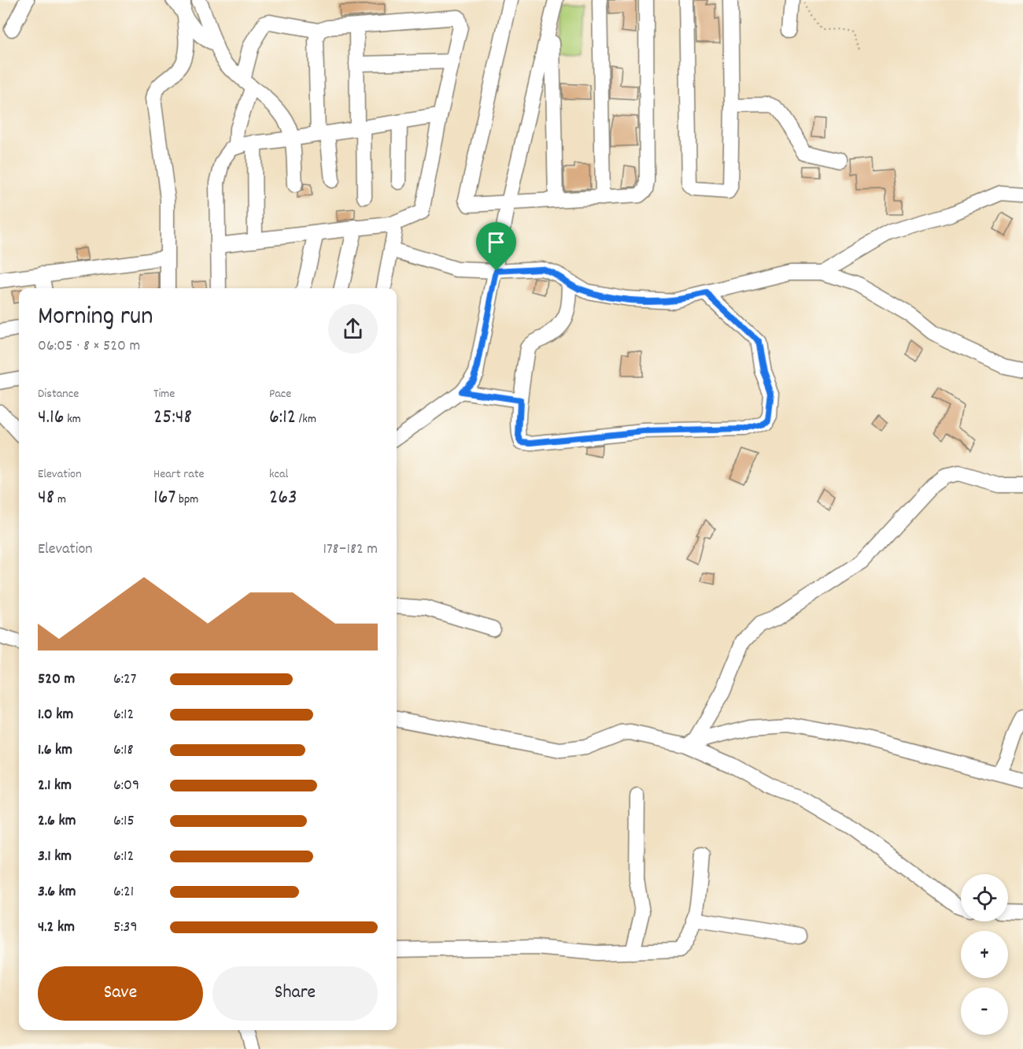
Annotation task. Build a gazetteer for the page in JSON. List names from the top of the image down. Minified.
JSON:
{"page":{"heading":["Morning run","06:05 · 8 × 520 m"],"stats":[["Distance","4.16 km"],["Time","25:48"],["Pace","6:12 /km"],["Elevation","48 m"],["Heart rate","167 bpm"],["kcal","263"]],"chart":["Elevation","178–182 m"],"list":[{"name":"520 m","note":"6:27"},{"name":"1.0 km","note":"6:12"},{"name":"1.6 km","note":"6:18"},{"name":"2.1 km","note":"6:09"},{"name":"2.6 km","note":"6:15"},{"name":"3.1 km","note":"6:12"},{"name":"3.6 km","note":"6:21"},{"name":"4.2 km","note":"5:39"}],"map_buttons":["+","−"],"buttons":["Save","Share"]}}
